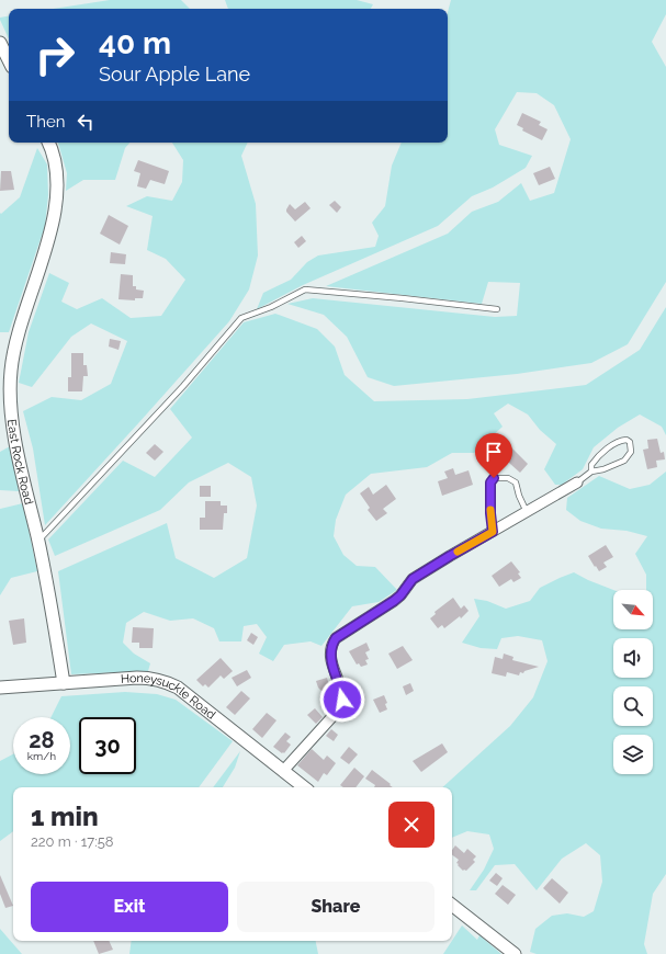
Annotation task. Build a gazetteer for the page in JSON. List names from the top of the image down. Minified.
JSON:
{"streets":{"street":["East Rock Road","Honeysuckle Road"]},"crossings":[["East Rock Road","Honeysuckle Road"]],"north":"bottom right","page":{"turn":["40 m","Sour Apple Lane"],"then":"Then","speed":"28 km/h","limit":"30","heading":["1 min","220 m · 17:58"],"buttons":["Exit","Share"]}}
